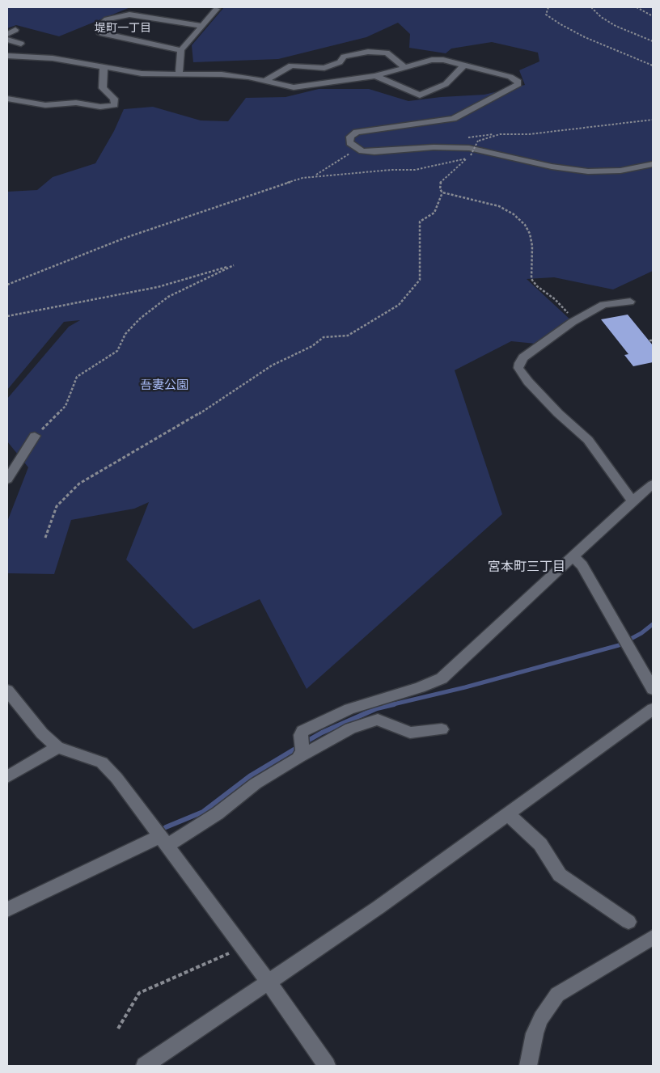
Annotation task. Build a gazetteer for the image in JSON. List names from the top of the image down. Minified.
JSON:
{"districts":["堤町一丁目","宮本町三丁目"],"parks":["吾妻公園"]}
